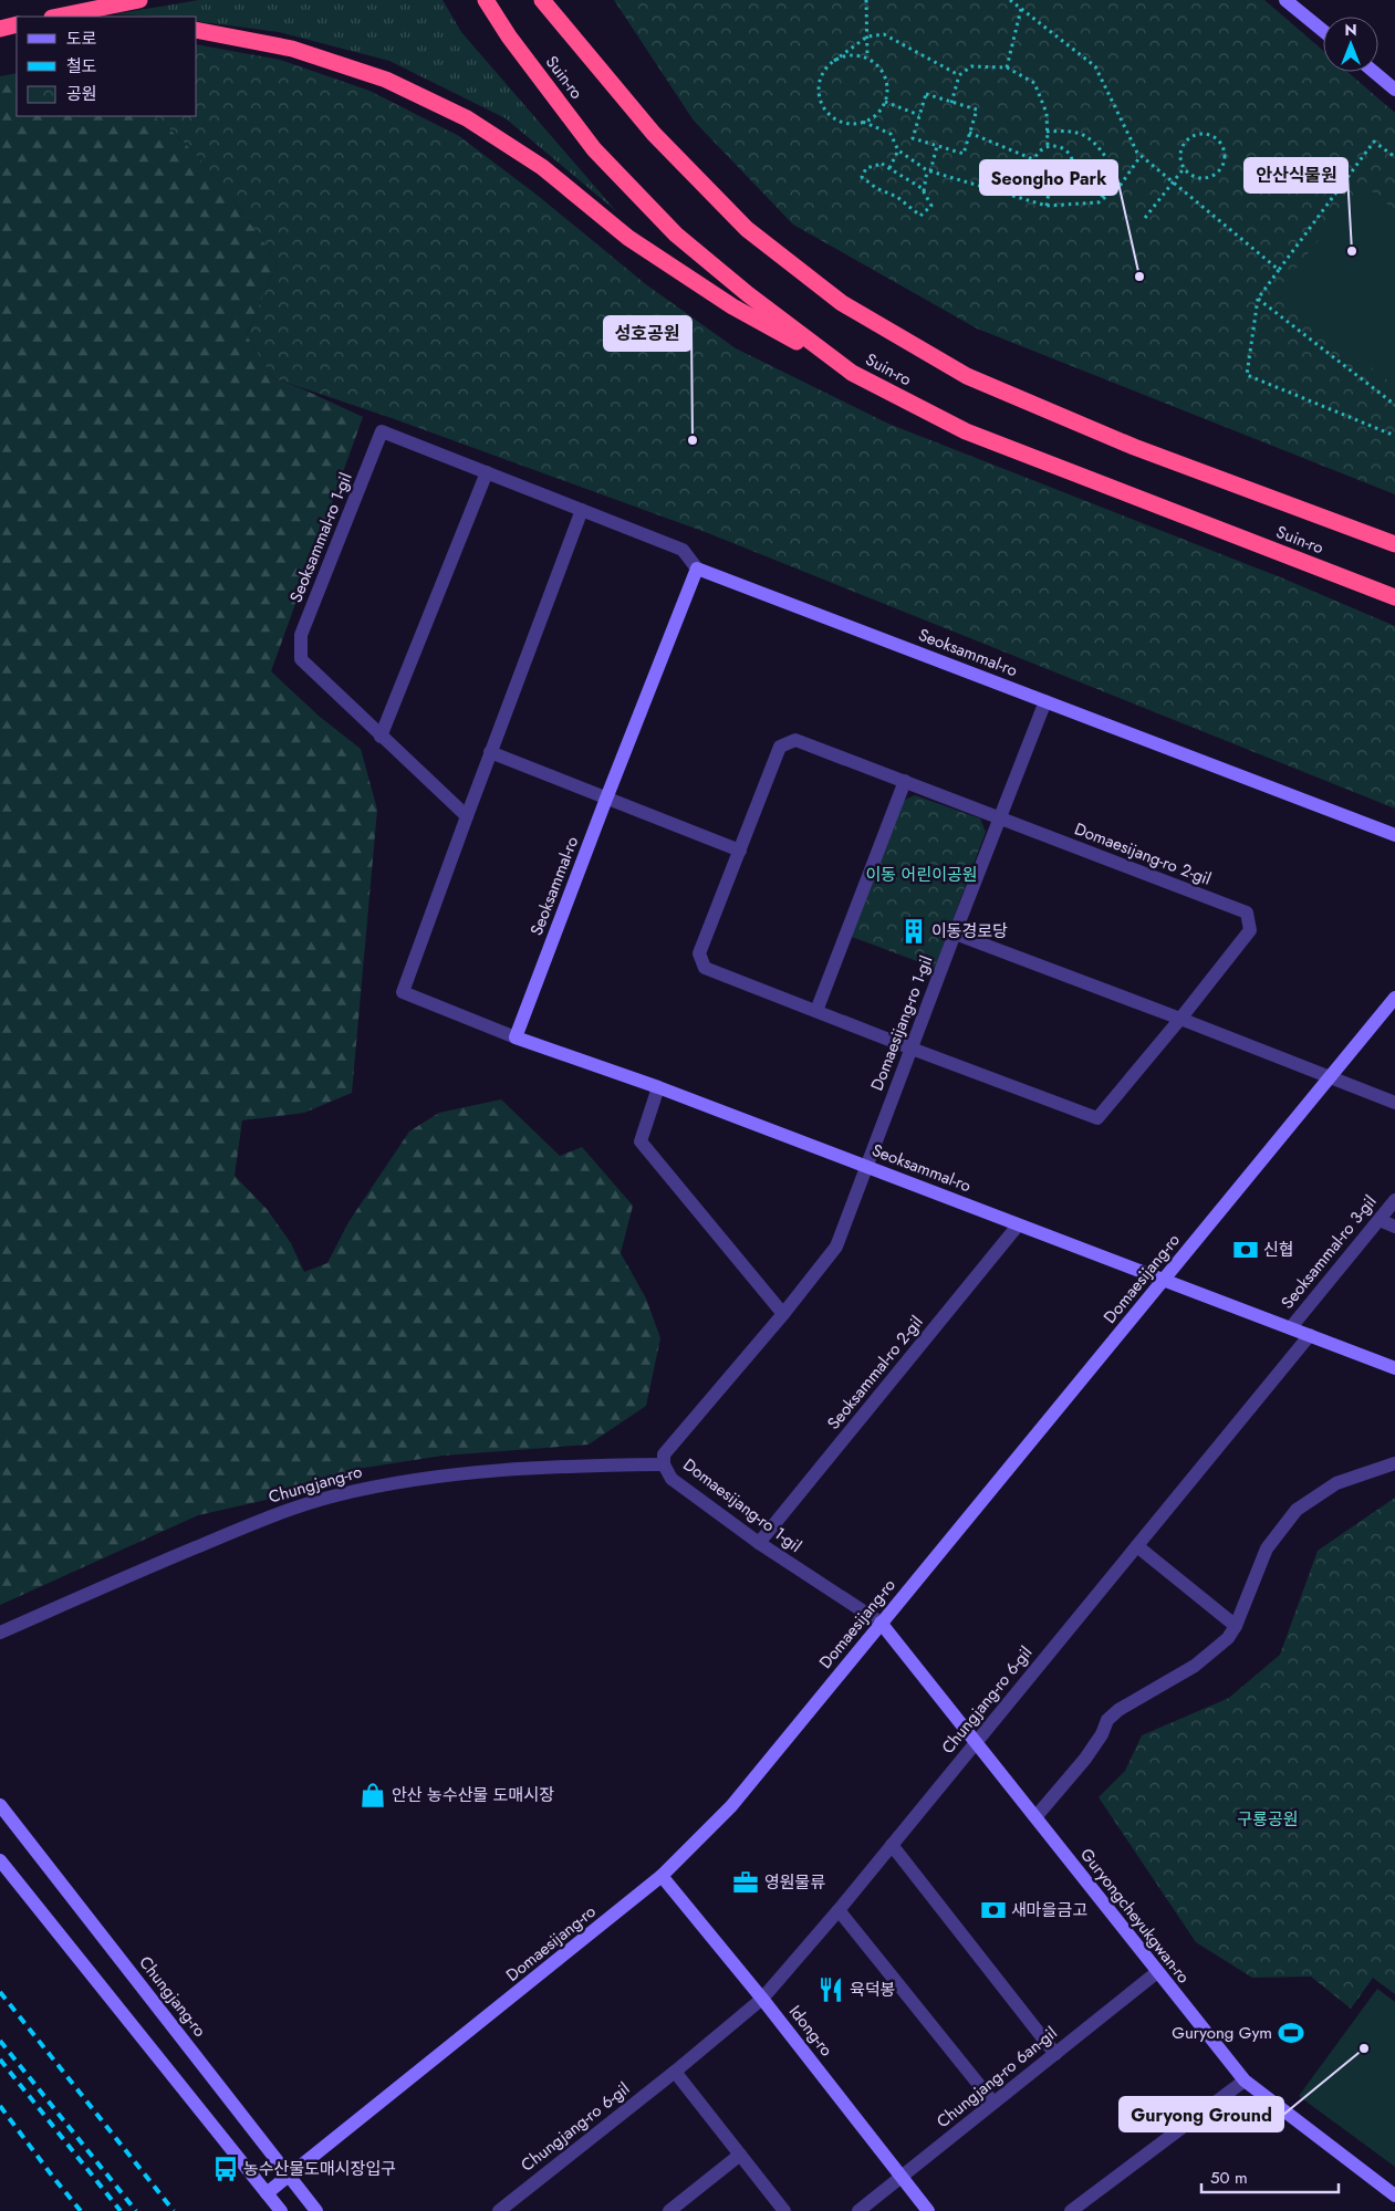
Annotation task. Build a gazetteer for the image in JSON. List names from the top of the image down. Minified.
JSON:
{"streets":{"highway":["Suin-ro"],"street":["Seoksammal-ro 1-gil","Seoksammal-ro","Domaesijang-ro 2-gil","Domaesijang-ro 1-gil","Seoksammal-ro 3-gil","Domaesijang-ro","Seoksammal-ro 2-gil","Chungjang-ro","Chungjang-ro 6-gil","Guryongcheyukgwan-ro","Idong-ro","Chungjang-ro 6an-gil"]},"crossings":[["Seoksammal-ro 1-gil","Seoksammal-ro"],["Seoksammal-ro","Domaesijang-ro 1-gil"],["Seoksammal-ro","Seoksammal-ro 3-gil"],["Seoksammal-ro","Domaesijang-ro"],["Seoksammal-ro","Seoksammal-ro 2-gil"],["Seoksammal-ro","Chungjang-ro 6-gil"],["Domaesijang-ro 2-gil","Domaesijang-ro 1-gil"],["Domaesijang-ro 1-gil","Domaesijang-ro"],["Domaesijang-ro 1-gil","Seoksammal-ro 2-gil"],["Domaesijang-ro 1-gil","Chungjang-ro"],["Domaesijang-ro 1-gil","Guryongcheyukgwan-ro"],["Domaesijang-ro","Chungjang-ro"],["Domaesijang-ro","Guryongcheyukgwan-ro"],["Domaesijang-ro","Idong-ro"],["Chungjang-ro 6-gil","Guryongcheyukgwan-ro"],["Chungjang-ro 6-gil","Idong-ro"],["Guryongcheyukgwan-ro","Chungjang-ro 6an-gil"],["Idong-ro","Chungjang-ro 6an-gil"]],"parks":["이동 어린이공원","구룡공원"],"places":{"other":["안산식물원","Seongho Park","성호공원","Guryong Ground"],"building":["이동경로당"],"bank":["신협","새마을금고"],"shop":["안산 농수산물 도매시장"],"office":["영원물류"],"restaurant":["육덕봉"],"sports":["Guryong Gym"],"bus stop":["농수산물도매시장입구"]},"legend":["도로","철도","공원"],"scale_bar":"50 m","north":"top"}
